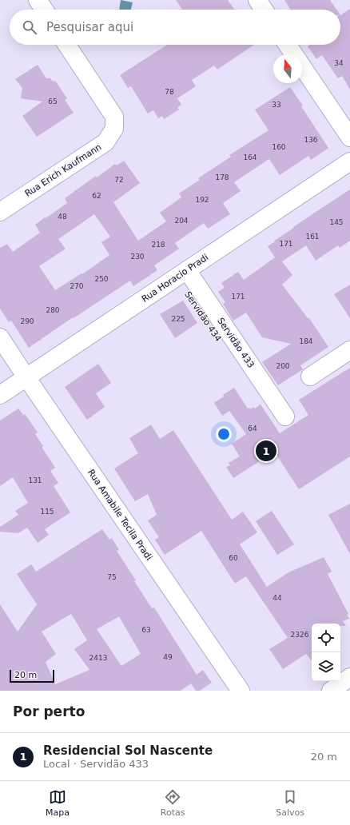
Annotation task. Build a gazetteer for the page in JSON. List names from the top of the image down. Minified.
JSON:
{"streets":{"street":["Rua Erich Kaufmann","Rua Horacio Pradi","Servidão 434","Servidão 433","Rua Amabile Tecila Pradi"]},"crossings":[["Rua Horacio Pradi","Servidão 434"],["Rua Horacio Pradi","Servidão 433"],["Rua Horacio Pradi","Rua Amabile Tecila Pradi"],["Servidão 434","Servidão 433"]],"house_numbers":["34","78","65","33","136","160","164","178","72","62","192","48","204","145","161","171","218","230","250","270","171","280","225","290","184","200","64","131","115","60","75","44","63","2326","49","2413"],"scale_bar":"20 m","north":"top","page":{"search":"Pesquisar aqui","pins":"1","scale":"20 m","heading":"Por perto","list":[{"mark":"1","name":"Residencial Sol Nascente","note":"Local · Servidão 433","value":"20 m"}],"nav":["Mapa","Rotas","Salvos"]}}
